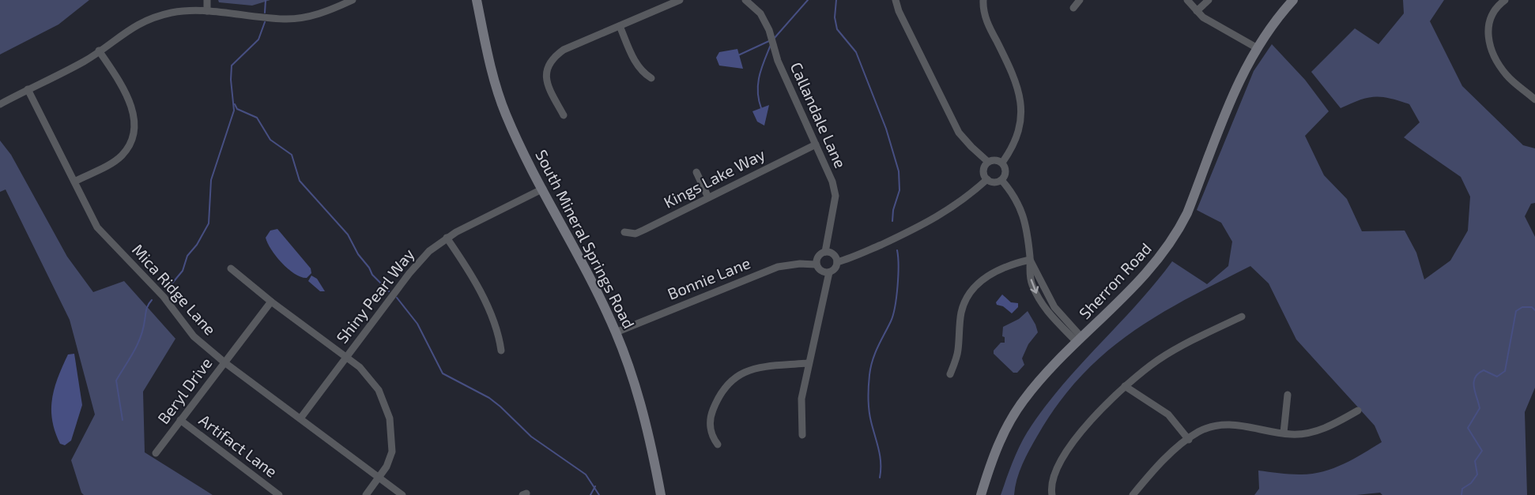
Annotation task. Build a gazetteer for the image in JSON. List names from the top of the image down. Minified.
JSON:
{"streets":{"main road":["South Mineral Springs Road","Sherron Road"],"street":["Callandale Lane","Kings Lake Way","Bonnie Lane","Mica Ridge Lane","Shiny Pearl Way","Beryl Drive","Artifact Lane"]},"crossings":[["Callandale Lane","Kings Lake Way"],["Callandale Lane","Bonnie Lane"],["South Mineral Springs Road","Bonnie Lane"],["South Mineral Springs Road","Shiny Pearl Way"],["Mica Ridge Lane","Shiny Pearl Way"],["Mica Ridge Lane","Beryl Drive"],["Beryl Drive","Artifact Lane"]]}
